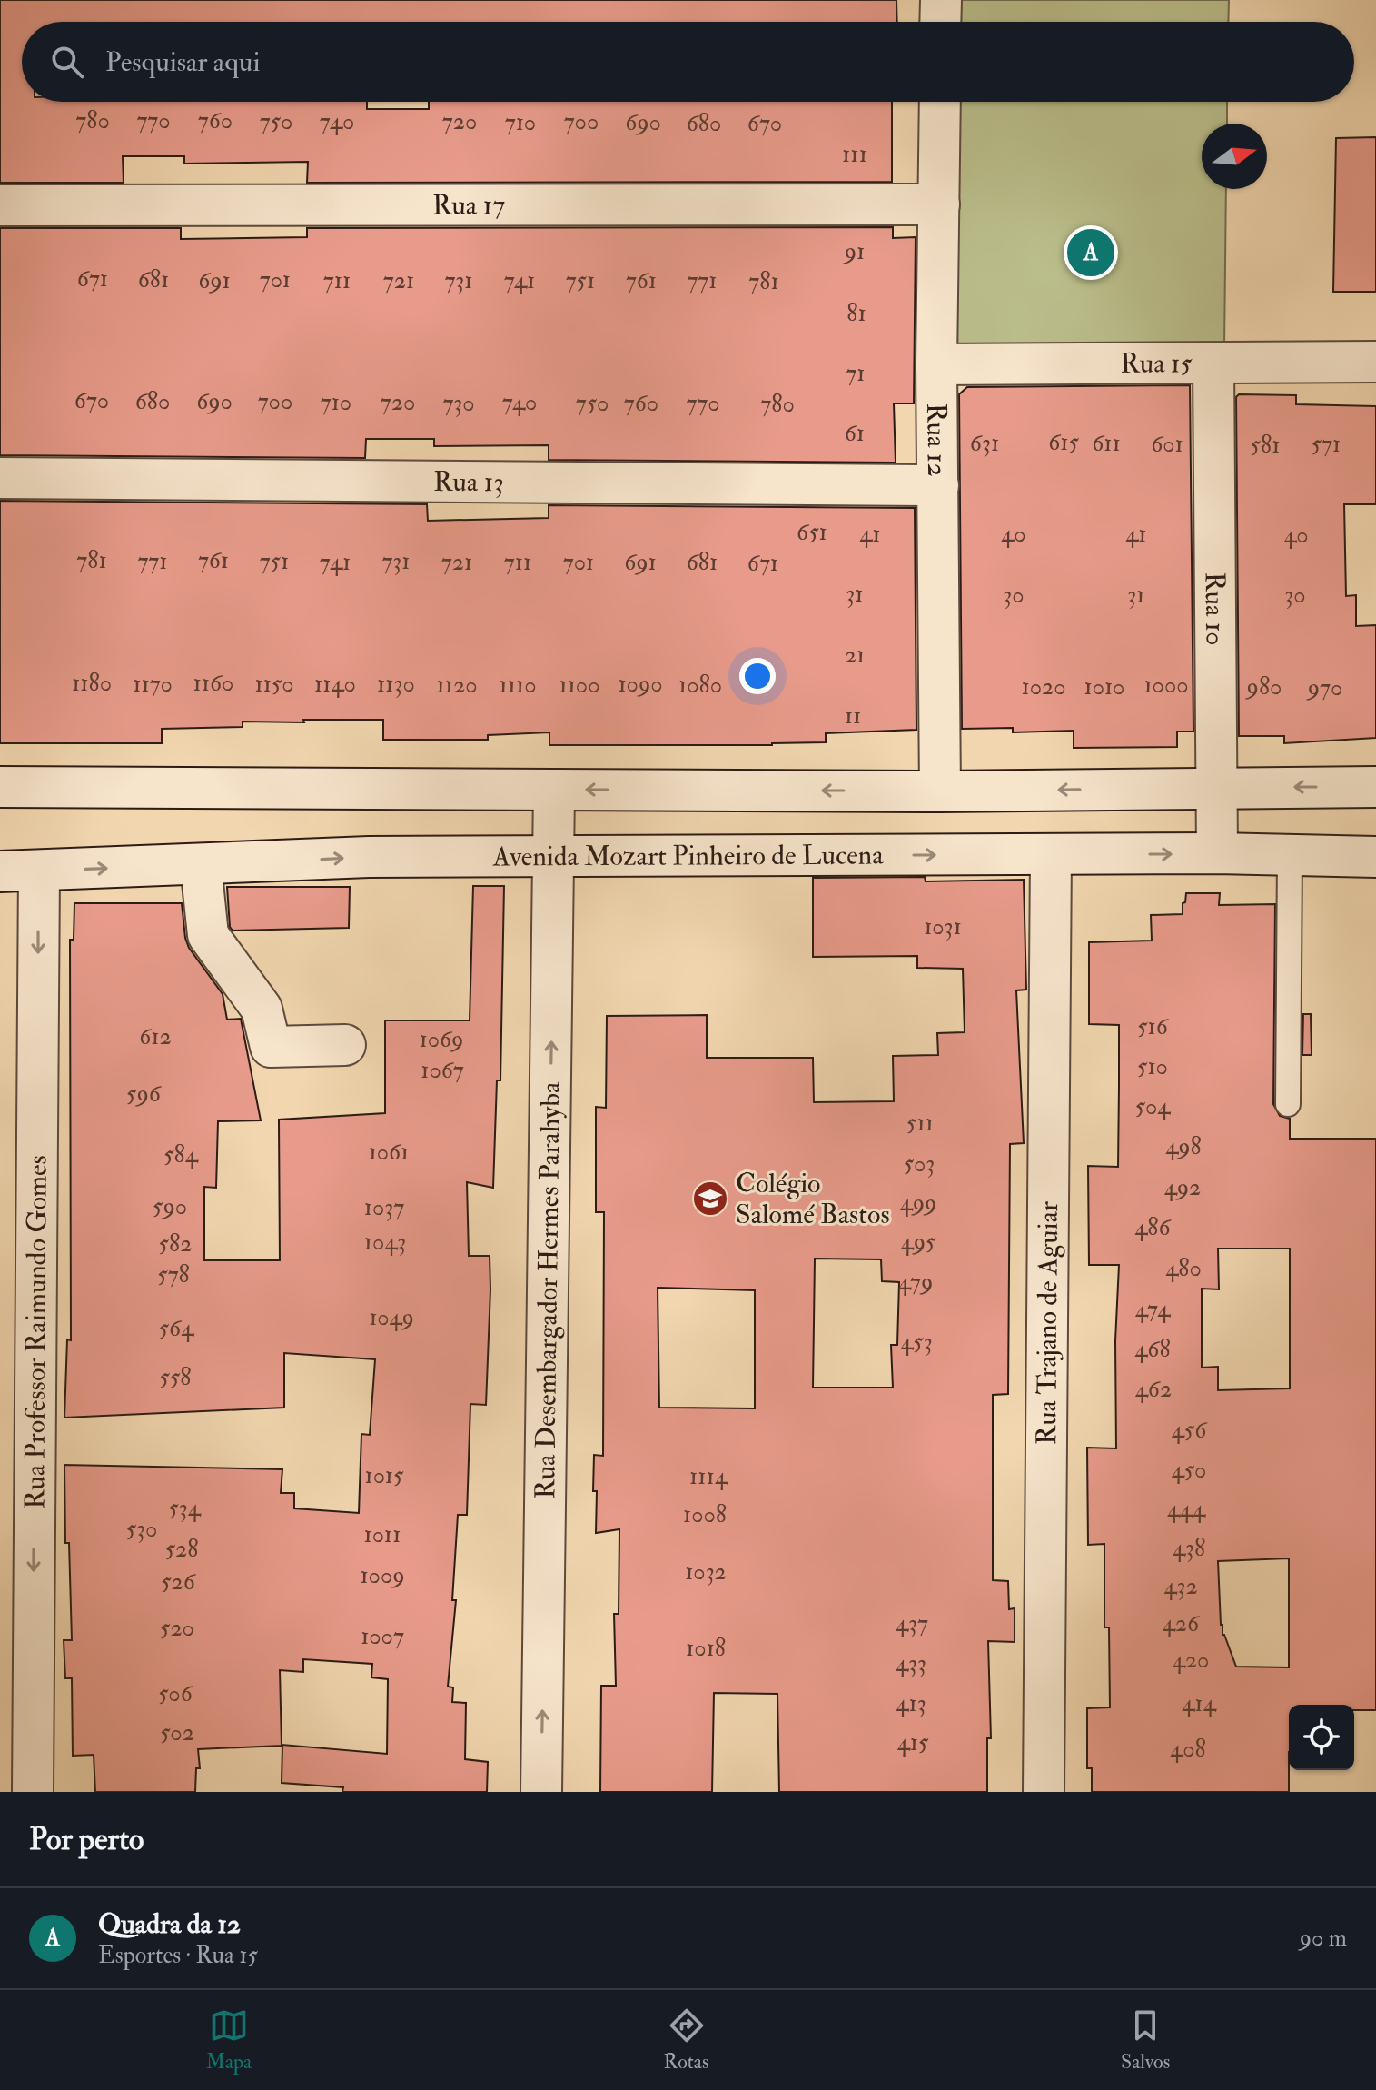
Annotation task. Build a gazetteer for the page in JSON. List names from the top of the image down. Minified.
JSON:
{"streets":{"street":["Rua 17","Rua 15","Rua 12","Rua 13","Rua 10","Avenida Mozart Pinheiro de Lucena","Rua Desembargador Hermes Parahyba","Rua Trajano de Aguiar","Rua Professor Raimundo Gomes"]},"crossings":[["Rua 17","Rua 12"],["Rua 15","Rua 12"],["Rua 15","Rua 10"],["Rua 12","Rua 13"],["Rua 10","Avenida Mozart Pinheiro de Lucena"],["Avenida Mozart Pinheiro de Lucena","Rua Desembargador Hermes Parahyba"],["Avenida Mozart Pinheiro de Lucena","Rua Trajano de Aguiar"],["Avenida Mozart Pinheiro de Lucena","Rua Professor Raimundo Gomes"]],"one_way":["Rua Desembargador Hermes Parahyba","Rua Professor Raimundo Gomes"],"places":{"school or university":["Colégio Salomé Bastos"]},"house_numbers":["780","770","760","750","740","720","700","710","690","680","670","111","91","671","681","701","691","711","721","731","741","751","761","771","781","81","71","670","680","690","700","710","720","740","730","750","760","770","780","61","615","631","611","601","571","581","651","41","40","41","40","781","761","771","751","731","741","721","711","701","691","681","671","31","30","31","30","21","1180","1160","1170","1150","1140","1130","1090","1120","1110","1100","1080","1000","1020","1010","980","970","11","1031","516","612","1069","510","1067","596","504","511","498","1061","584","503","492","499","590","1037","486","1043","495","582","480","578","479","474","1049","564","453","468","558","462","456","450","1015","1114","534","444","1008","530","1011","438","528","1032","1009","526","432","437","426","520","1007","1018","420","433","506","413","414","502","415","408"],"north":"right","page":{"search":"Pesquisar aqui","pins":"A","heading":"Por perto","list":[{"mark":"A","name":"Quadra da 12","note":"Esportes · Rua 15","value":"90 m"}],"nav":["Mapa","Rotas","Salvos"]}}
